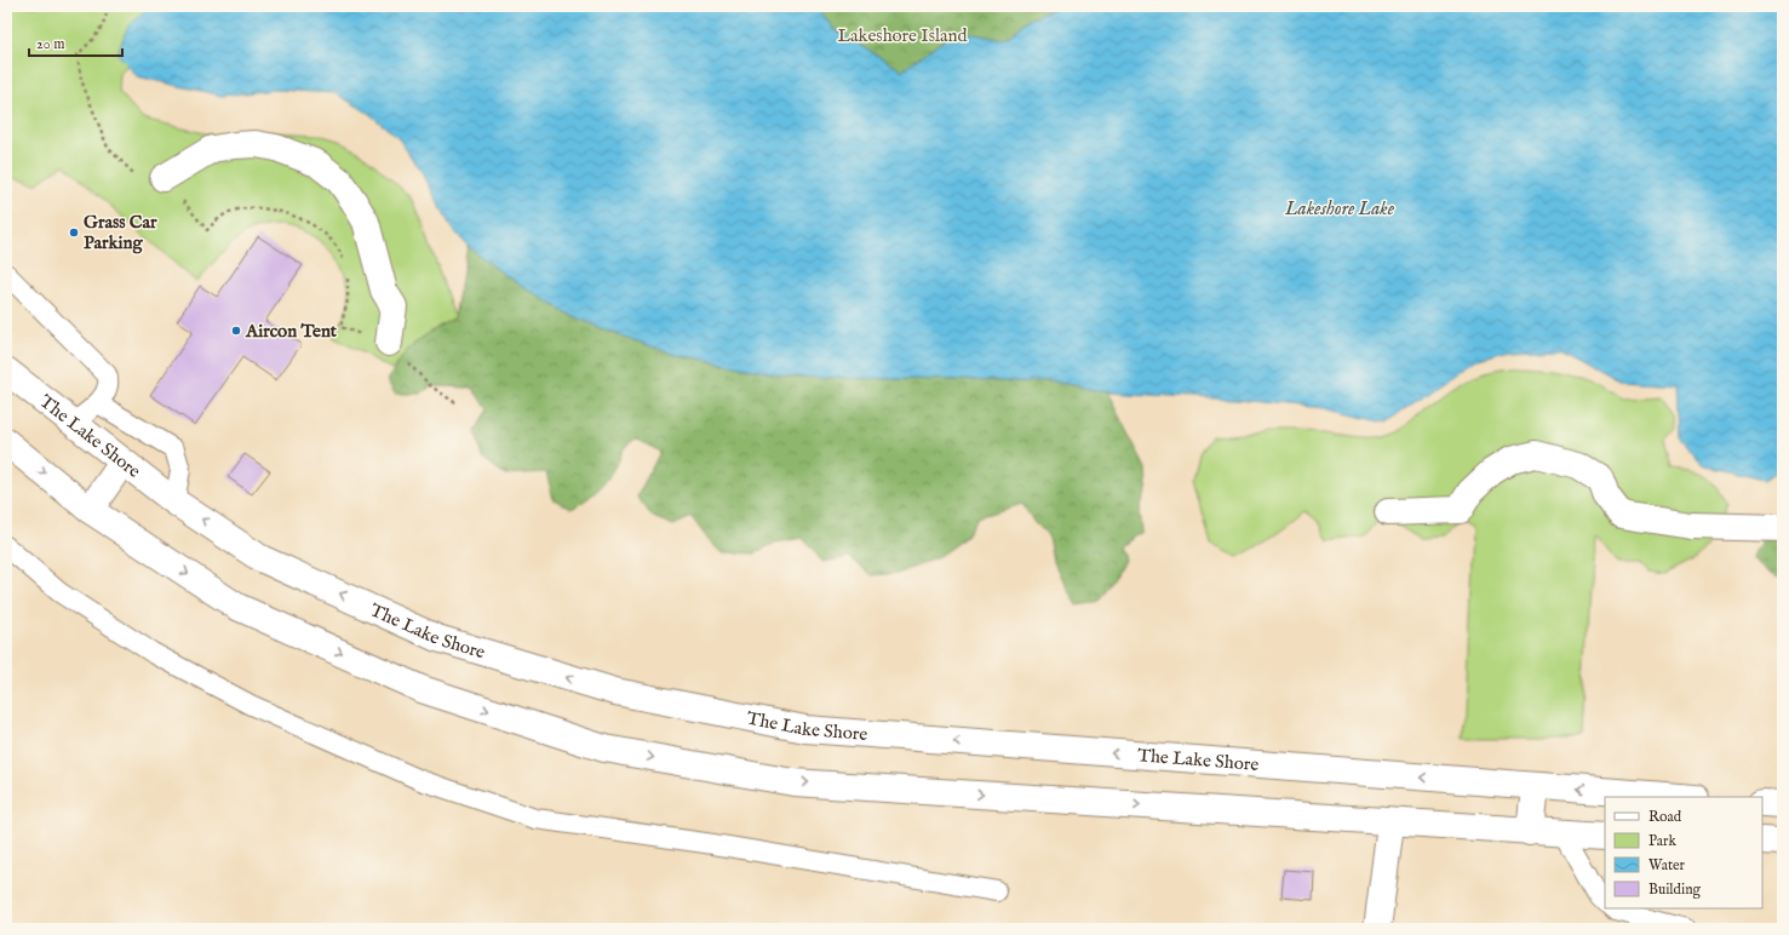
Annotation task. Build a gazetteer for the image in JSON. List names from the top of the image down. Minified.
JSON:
{"streets":{"street":["The Lake Shore"]},"water":["Lakeshore Lake"],"parks":["Lakeshore Island"],"places":["Grass Car Parking","Aircon Tent"],"legend":["Road","Park","Water","Building"],"scale_bar":"20 m"}
